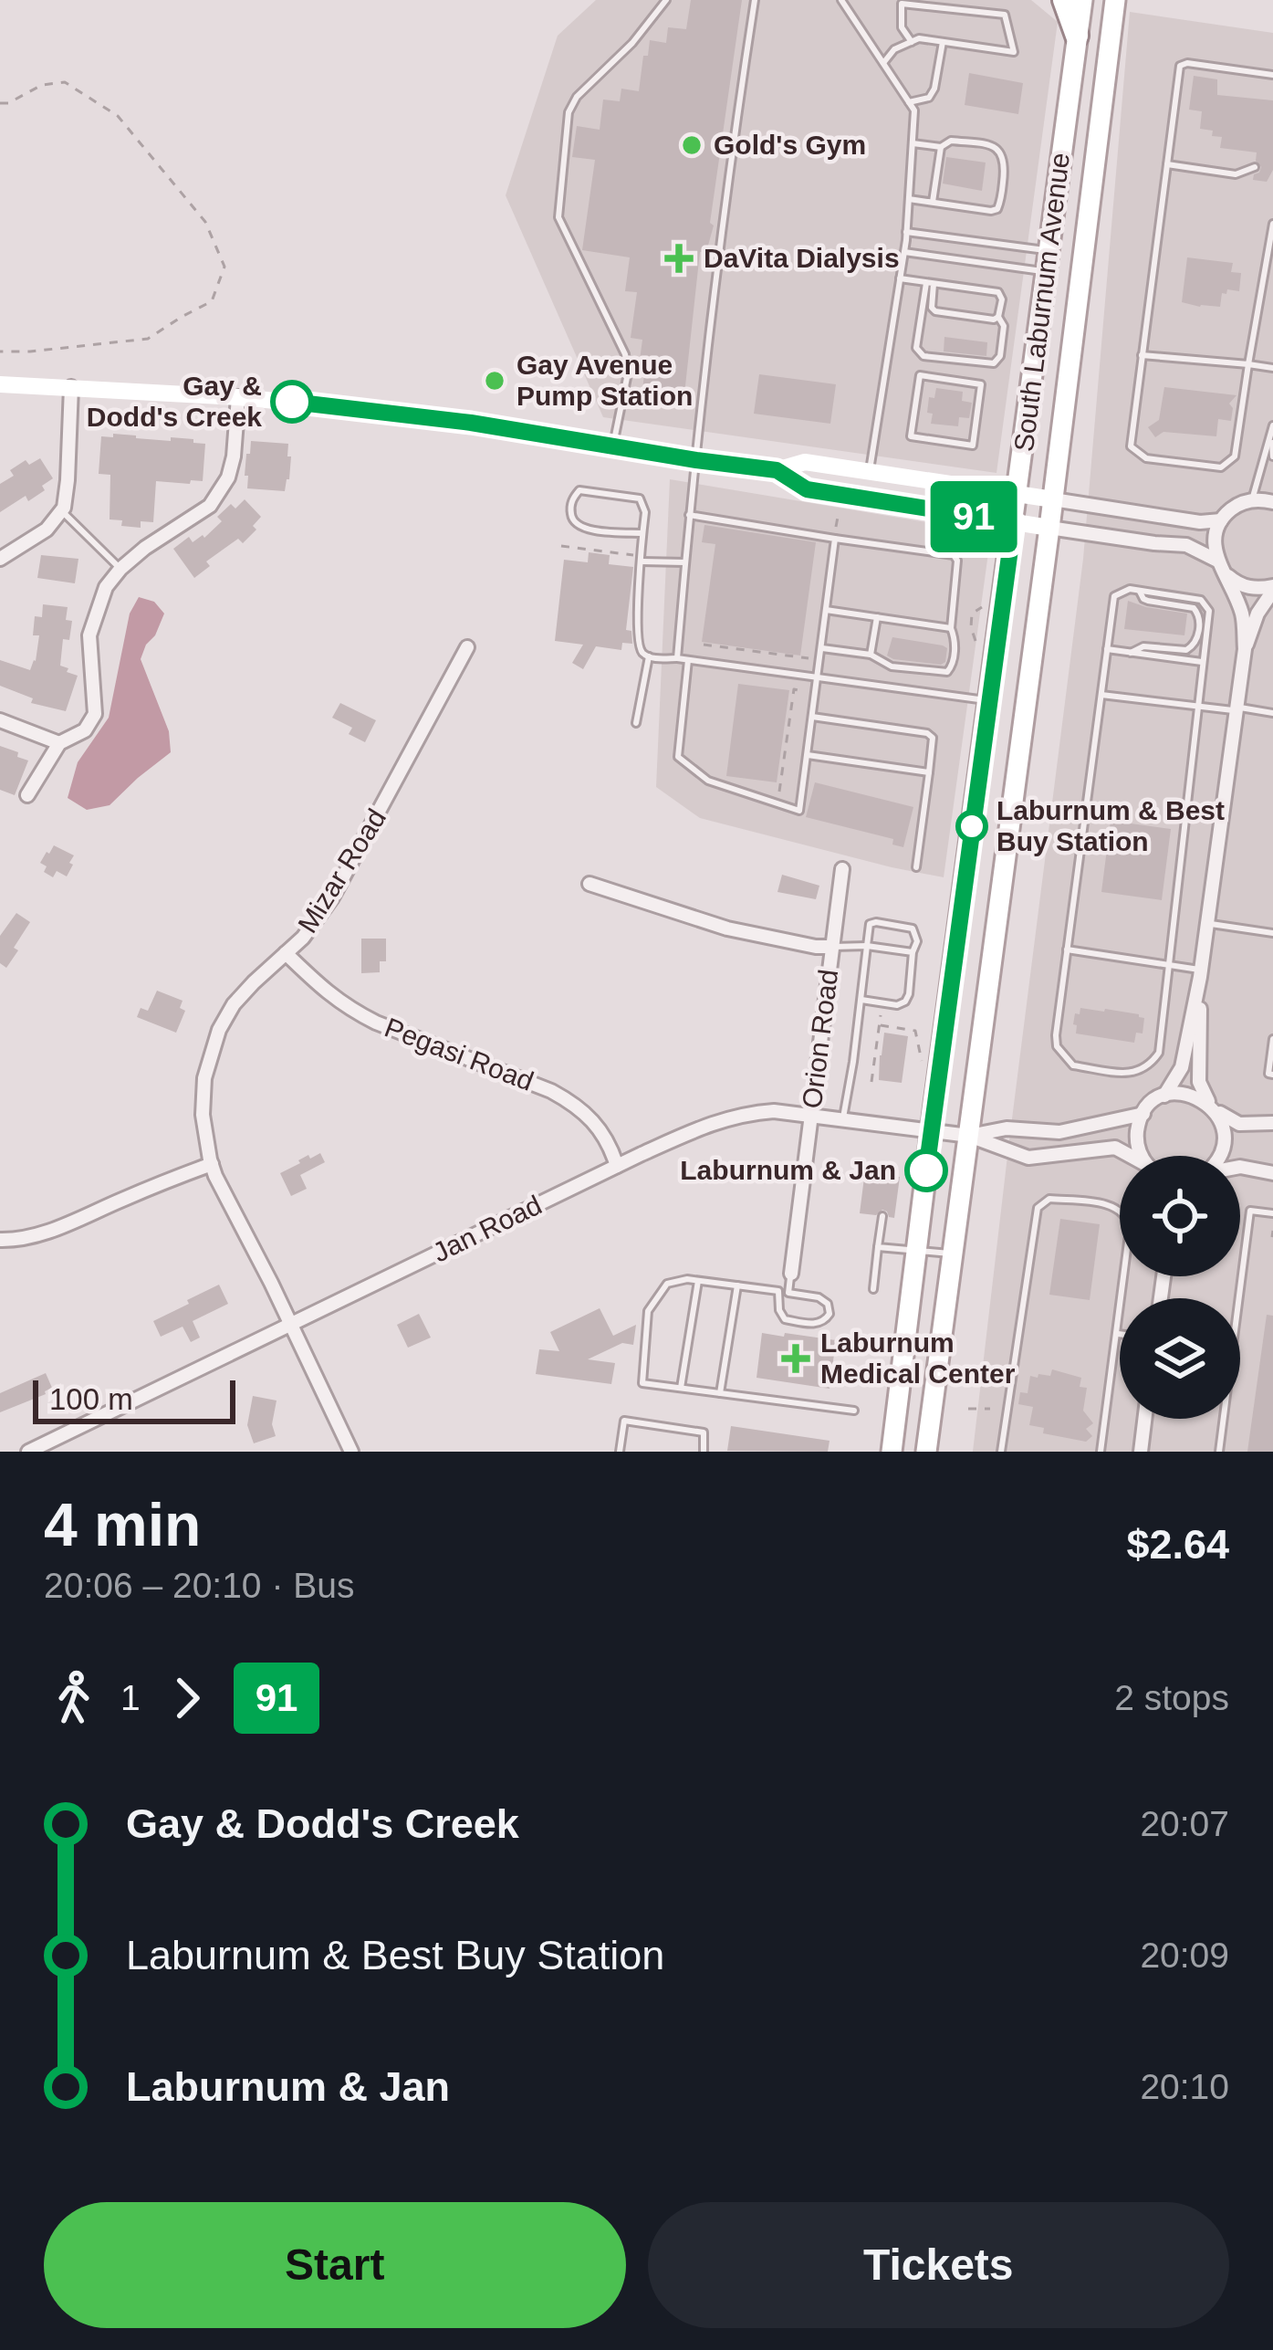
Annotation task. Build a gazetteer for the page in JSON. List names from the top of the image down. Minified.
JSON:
{"streets":{"main road":["South Laburnum Avenue"],"street":["Mizar Road","Orion Road","Pegasi Road","Jan Road"]},"crossings":[["South Laburnum Avenue","Jan Road"],["Mizar Road","Pegasi Road"],["Mizar Road","Jan Road"],["Orion Road","Jan Road"],["Pegasi Road","Jan Road"]],"places":{"other":["Gold's Gym","Gay Avenue Pump Station","Gay & Dodd's Creek","Laburnum & Best Buy Station","Laburnum & Jan"],"health":["DaVita Dialysis","Laburnum Medical Center"]},"lines":["bus line 91"],"scale_bar":"100 m","page":{"on_map":"91","scale":"100 m","heading":["4 min","20:06 – 20:10 · Bus","$2.64"],"legs":["1","91","2 stops"],"list":[{"name":"Gay & Dodd's Creek","value":"20:07"},{"name":"Laburnum & Best Buy Station","value":"20:09"},{"name":"Laburnum & Jan","value":"20:10"}],"buttons":["Start","Tickets"]}}
